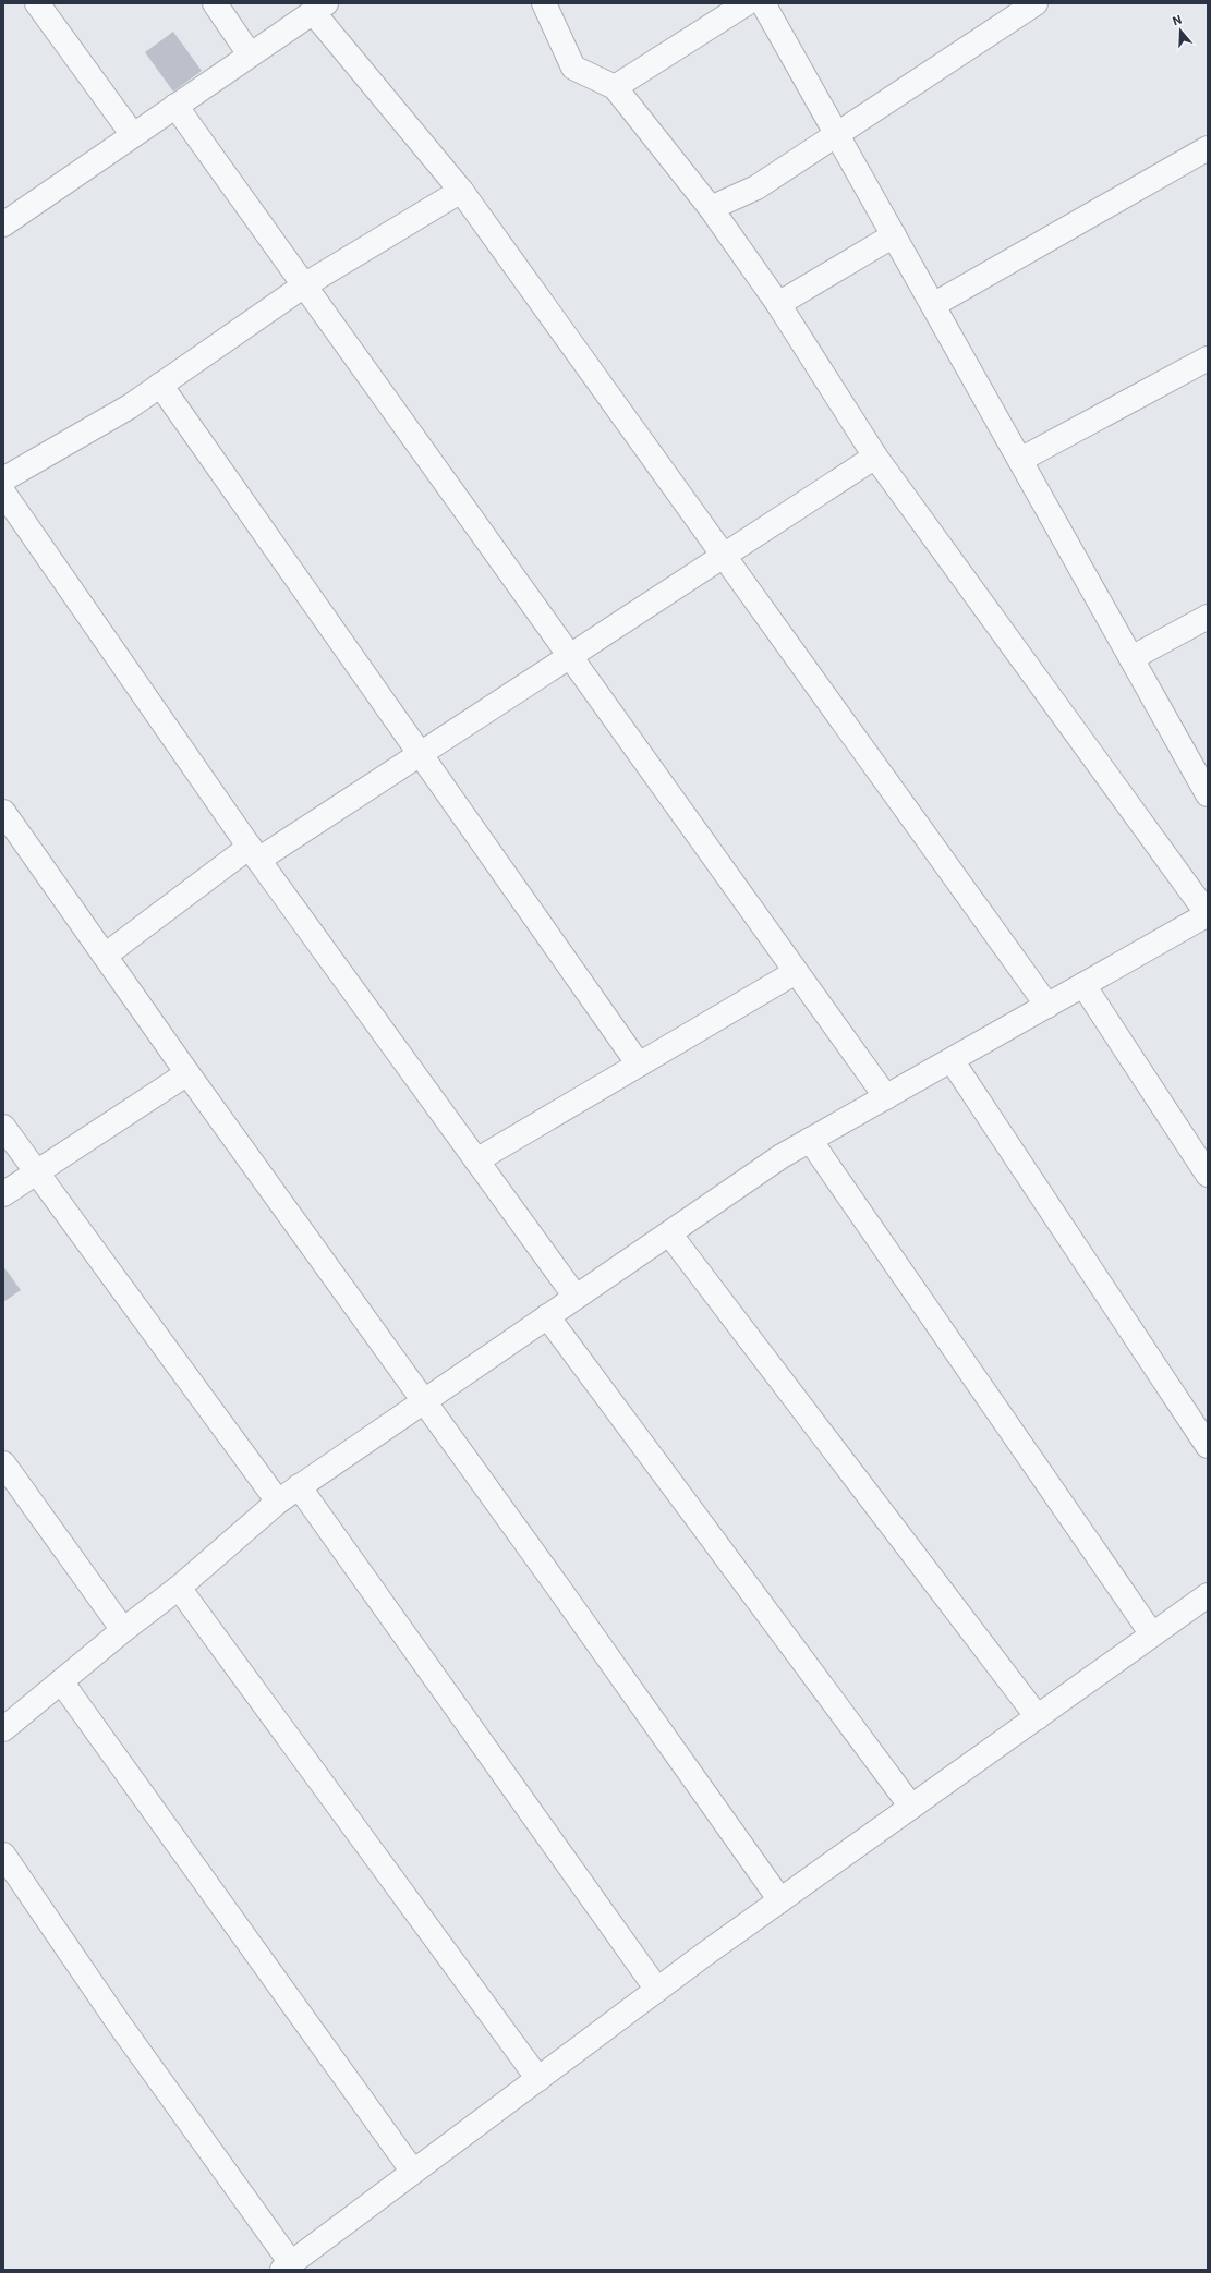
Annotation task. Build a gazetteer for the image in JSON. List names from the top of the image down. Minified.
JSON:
{"north":"top"}
